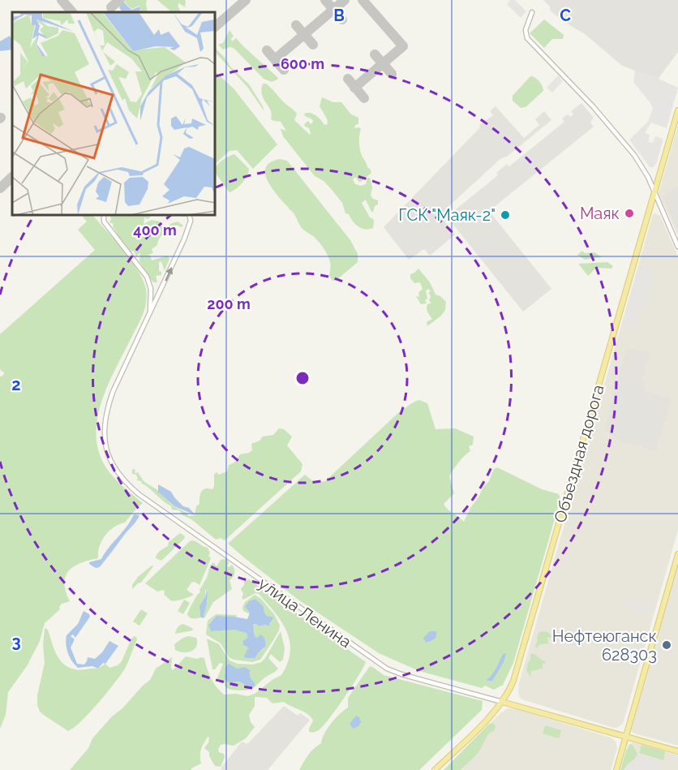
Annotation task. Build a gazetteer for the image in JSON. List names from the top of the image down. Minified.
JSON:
{"streets":{"main road":["Объездная дорога","улица Ленина"]},"crossings":[["Объездная дорога","улица Ленина"]],"places":["Маяк","ГСК \"Маяк-2\"","Нефтеюганск 628303"],"grid":{"columns":["B","C"],"rows":["2","3"]},"rings":["600 m","400 m","200 m"]}
